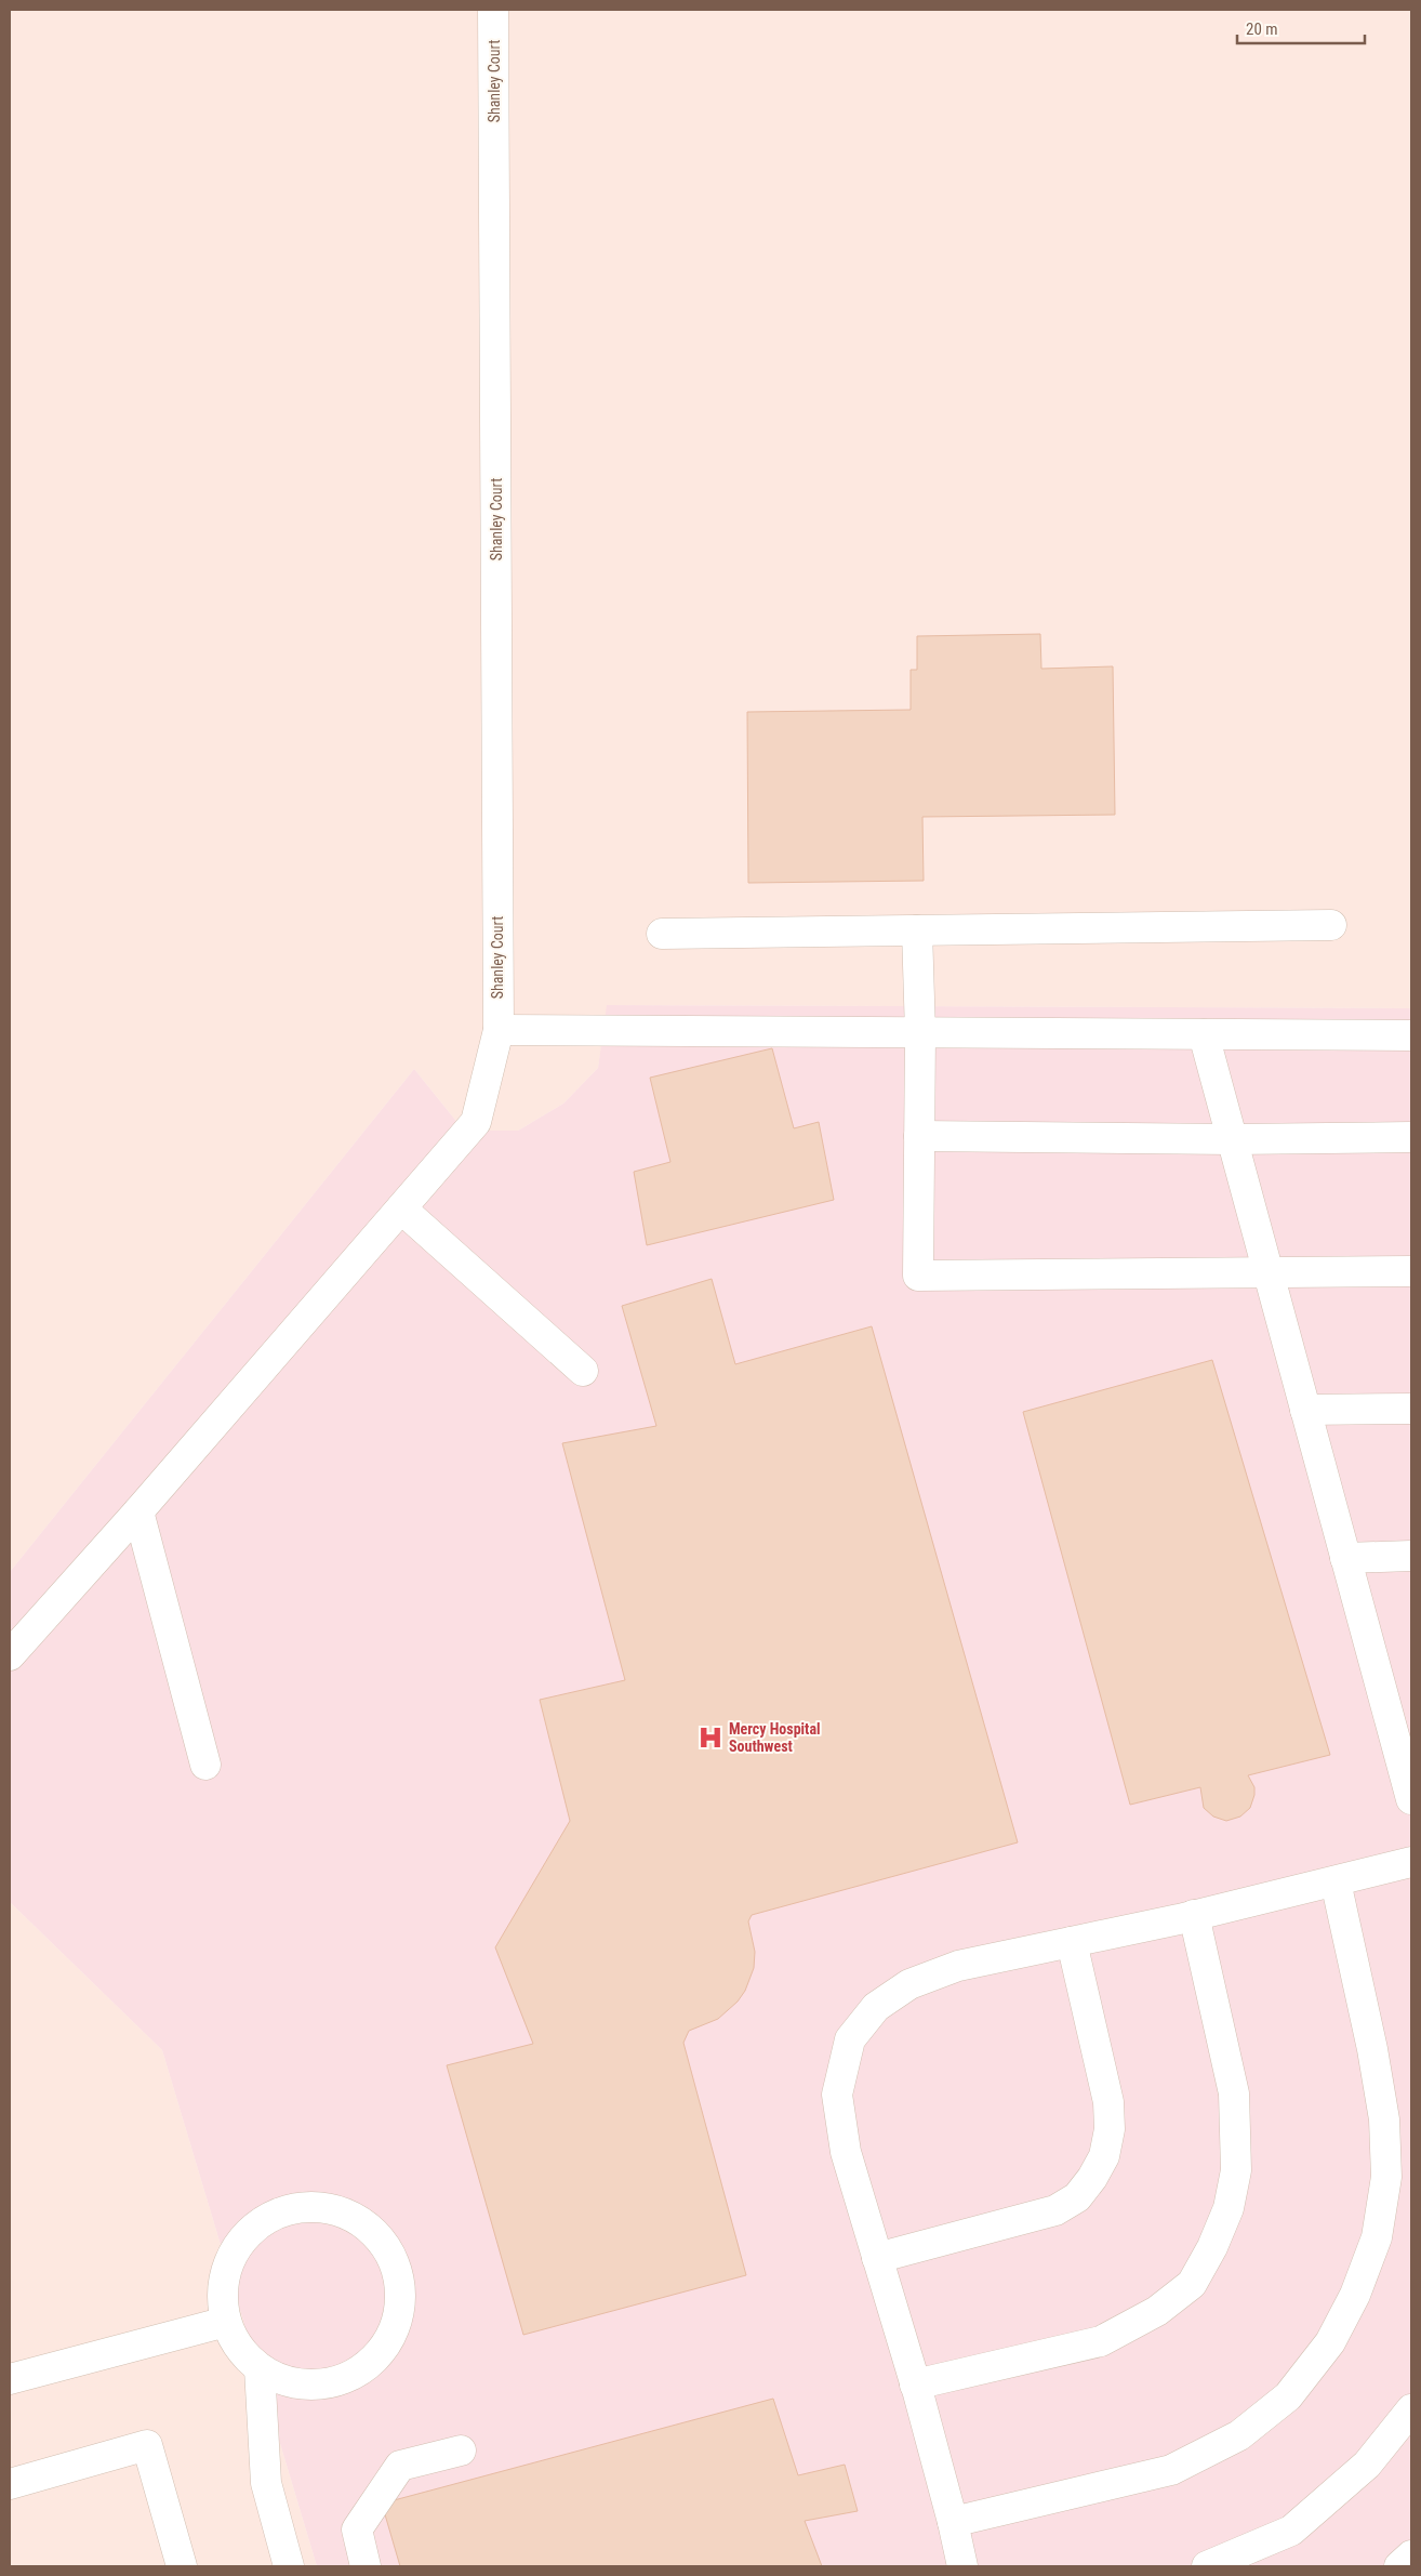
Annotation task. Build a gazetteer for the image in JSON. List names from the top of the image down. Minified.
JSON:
{"streets":{"street":["Shanley Court"]},"places":{"hospital":["Mercy Hospital Southwest"]},"scale_bar":"20 m"}
